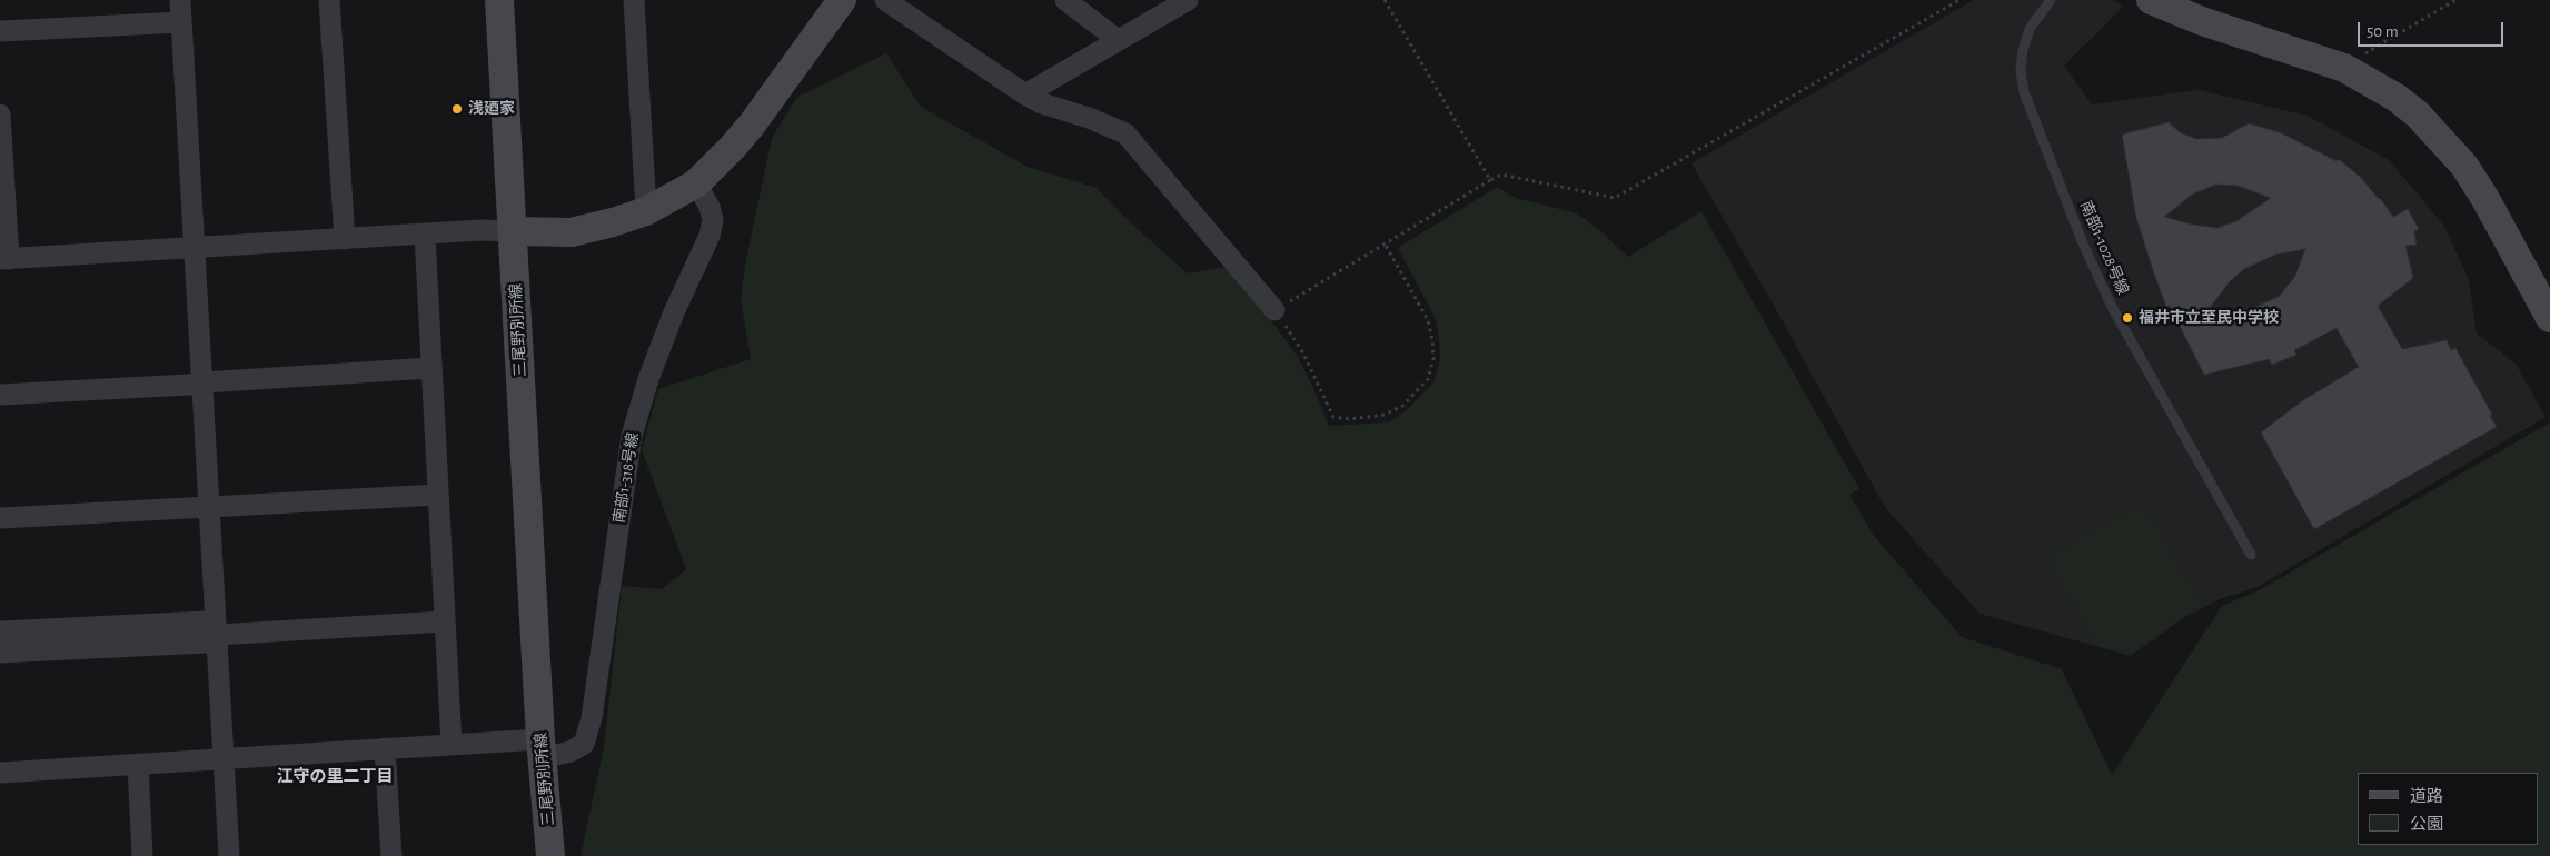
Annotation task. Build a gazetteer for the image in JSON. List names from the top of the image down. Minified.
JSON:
{"streets":{"main road":["三尾野別所線"],"street":["南部1-318号線"],"lane":["南部1-1028号線"]},"crossings":[["三尾野別所線","南部1-318号線"]],"districts":["江守の里二丁目"],"places":["浅廼家","福井市立至民中学校"],"legend":["道路","公園"],"scale_bar":"50 m"}
